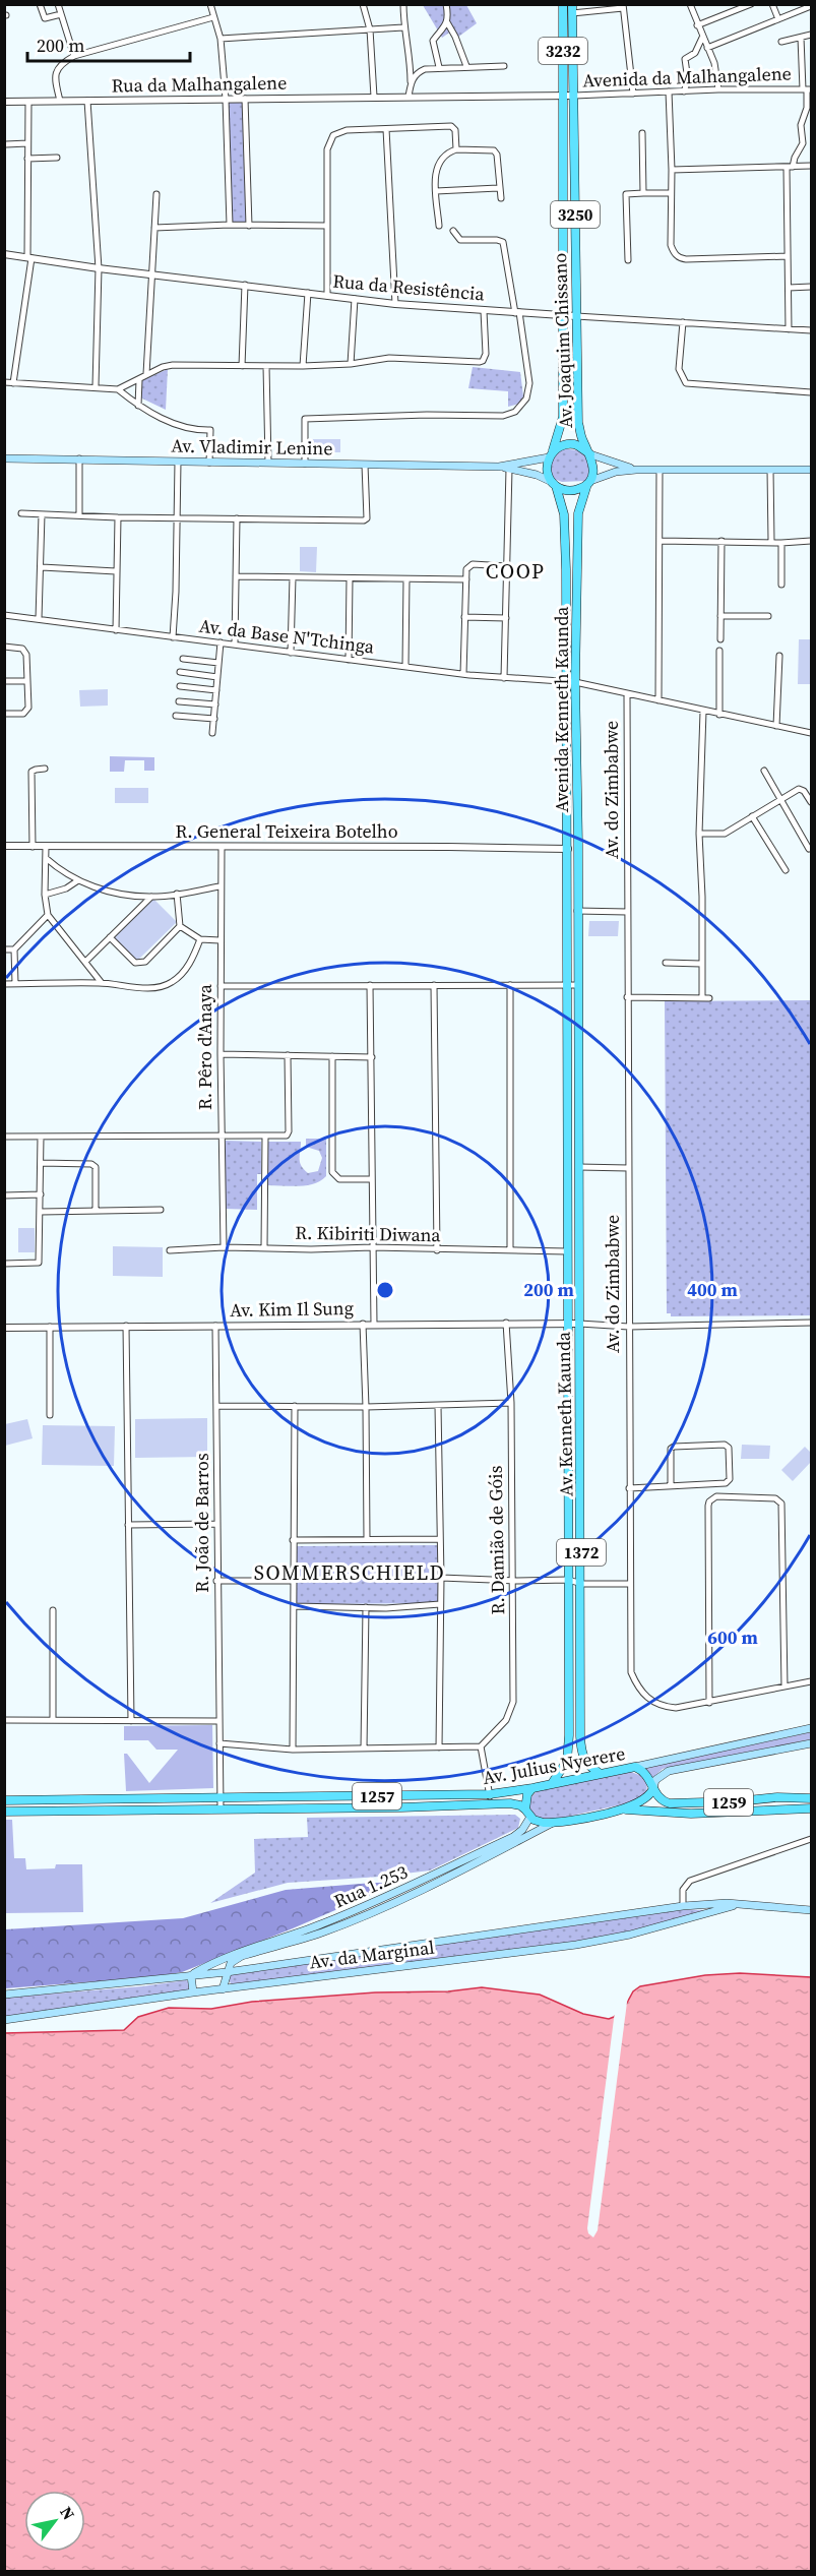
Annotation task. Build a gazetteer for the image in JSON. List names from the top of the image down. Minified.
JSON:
{"streets":{"main road":["3232","3250","Av. Joaquim Chissano","Av. Vladimir Lenine","Avenida Kenneth Kaunda","Av. Kenneth Kaunda","1372","Av. Julius Nyerere","1257","1259","Rua 1.253","Av. da Marginal"],"street":["Avenida da Malhangalene","Rua da Malhangalene","Rua da Resistência","Av. da Base N'Tchinga","Av. do Zimbabwe","R. General Teixeira Botelho","R. Pêro d'Anaya","R. Kibiriti Diwana","Av. Kim Il Sung","R. João de Barros","R. Damião de Góis"]},"crossings":[["3232","Avenida da Malhangalene"],["3232","Rua da Malhangalene"],["Avenida da Malhangalene","Rua da Malhangalene"],["Avenida da Malhangalene","Av. Joaquim Chissano"],["Rua da Resistência","Av. Joaquim Chissano"],["Av. Joaquim Chissano","Av. Vladimir Lenine"],["Av. Joaquim Chissano","Avenida Kenneth Kaunda"],["Av. Vladimir Lenine","Avenida Kenneth Kaunda"],["Av. da Base N'Tchinga","Avenida Kenneth Kaunda"],["Av. da Base N'Tchinga","Av. do Zimbabwe"],["Avenida Kenneth Kaunda","R. General Teixeira Botelho"],["Avenida Kenneth Kaunda","Av. Kenneth Kaunda"],["R. General Teixeira Botelho","R. Pêro d'Anaya"],["R. Pêro d'Anaya","R. Kibiriti Diwana"],["R. Kibiriti Diwana","Av. Kenneth Kaunda"],["Av. Kim Il Sung","Av. Kenneth Kaunda"],["Av. Kim Il Sung","R. João de Barros"],["Av. Kim Il Sung","R. Damião de Góis"],["Av. Kenneth Kaunda","Av. Julius Nyerere"],["R. João de Barros","Av. Julius Nyerere"],["1372","Av. Julius Nyerere"],["Av. Julius Nyerere","Rua 1.253"],["Rua 1.253","Av. da Marginal"]],"districts":["COOP","SOMMERSCHIELD"],"scale_bar":"200 m","north":"top right","rings":["200 m","400 m","600 m"]}
